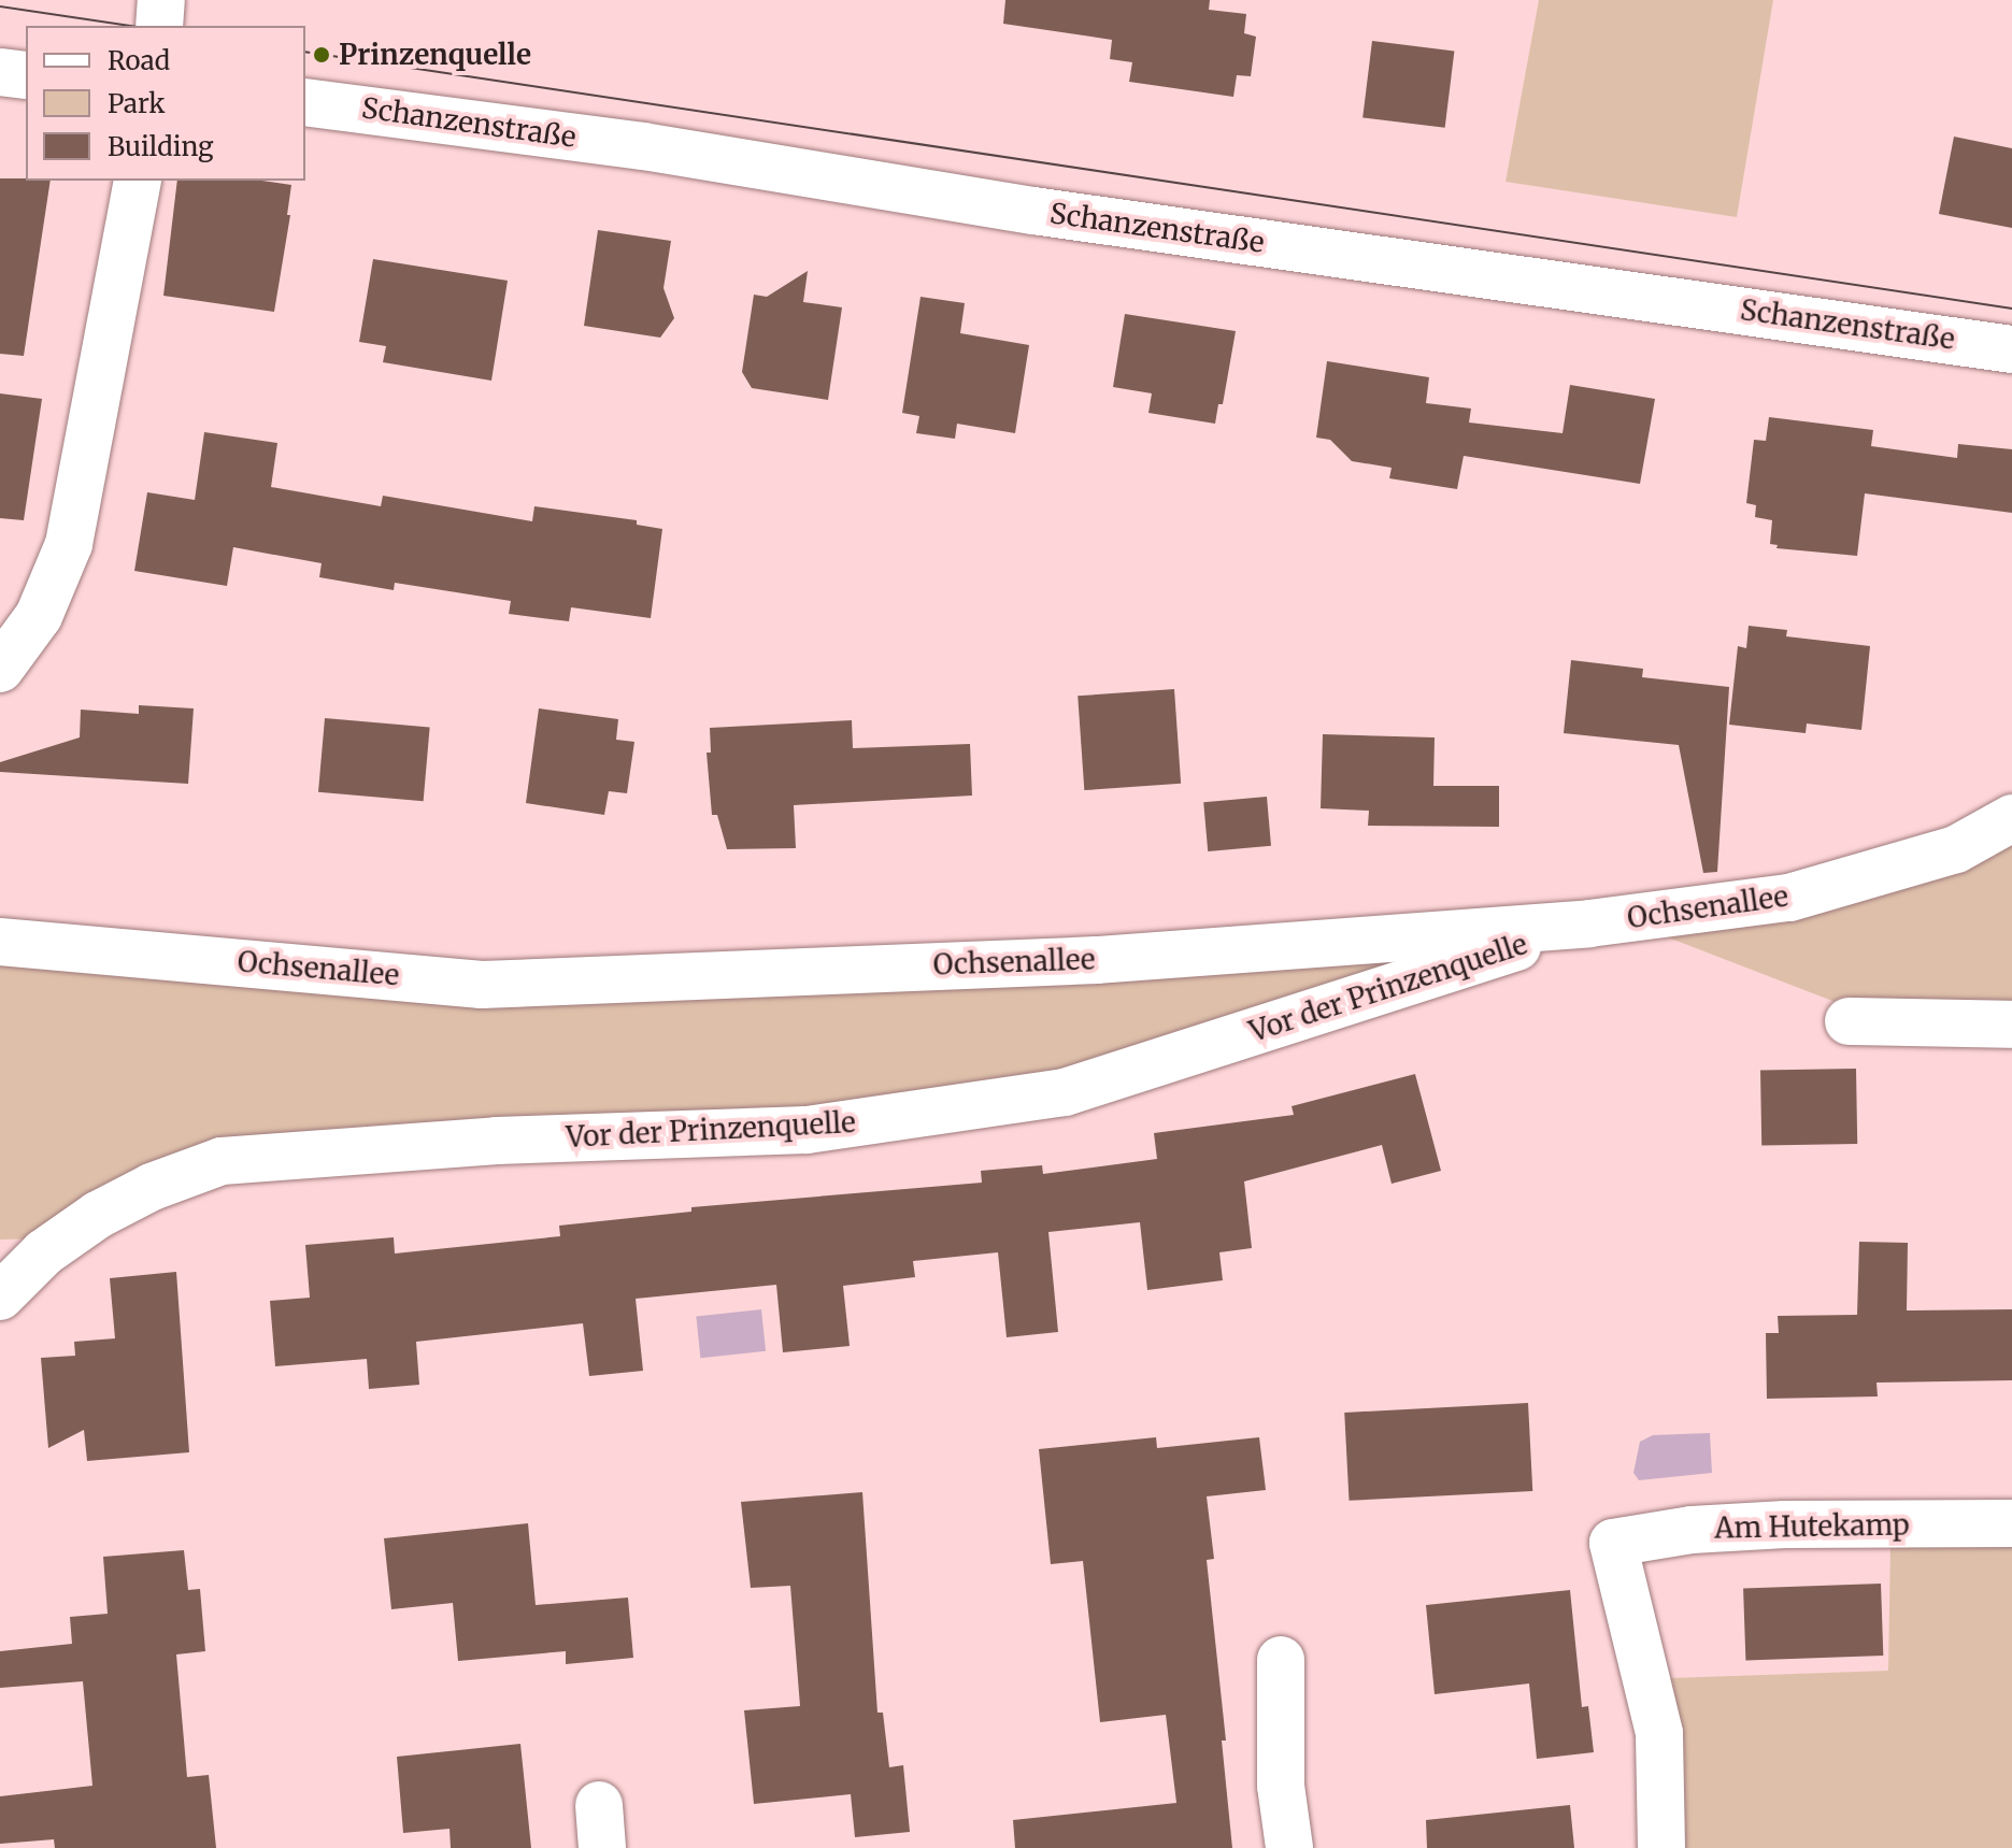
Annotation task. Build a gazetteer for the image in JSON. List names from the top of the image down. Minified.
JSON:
{"streets":{"street":["Schanzenstraße","Ochsenallee","Vor der Prinzenquelle","Am Hutekamp"]},"crossings":[["Ochsenallee","Vor der Prinzenquelle"]],"places":["Prinzenquelle"],"legend":["Road","Park","Building"]}
